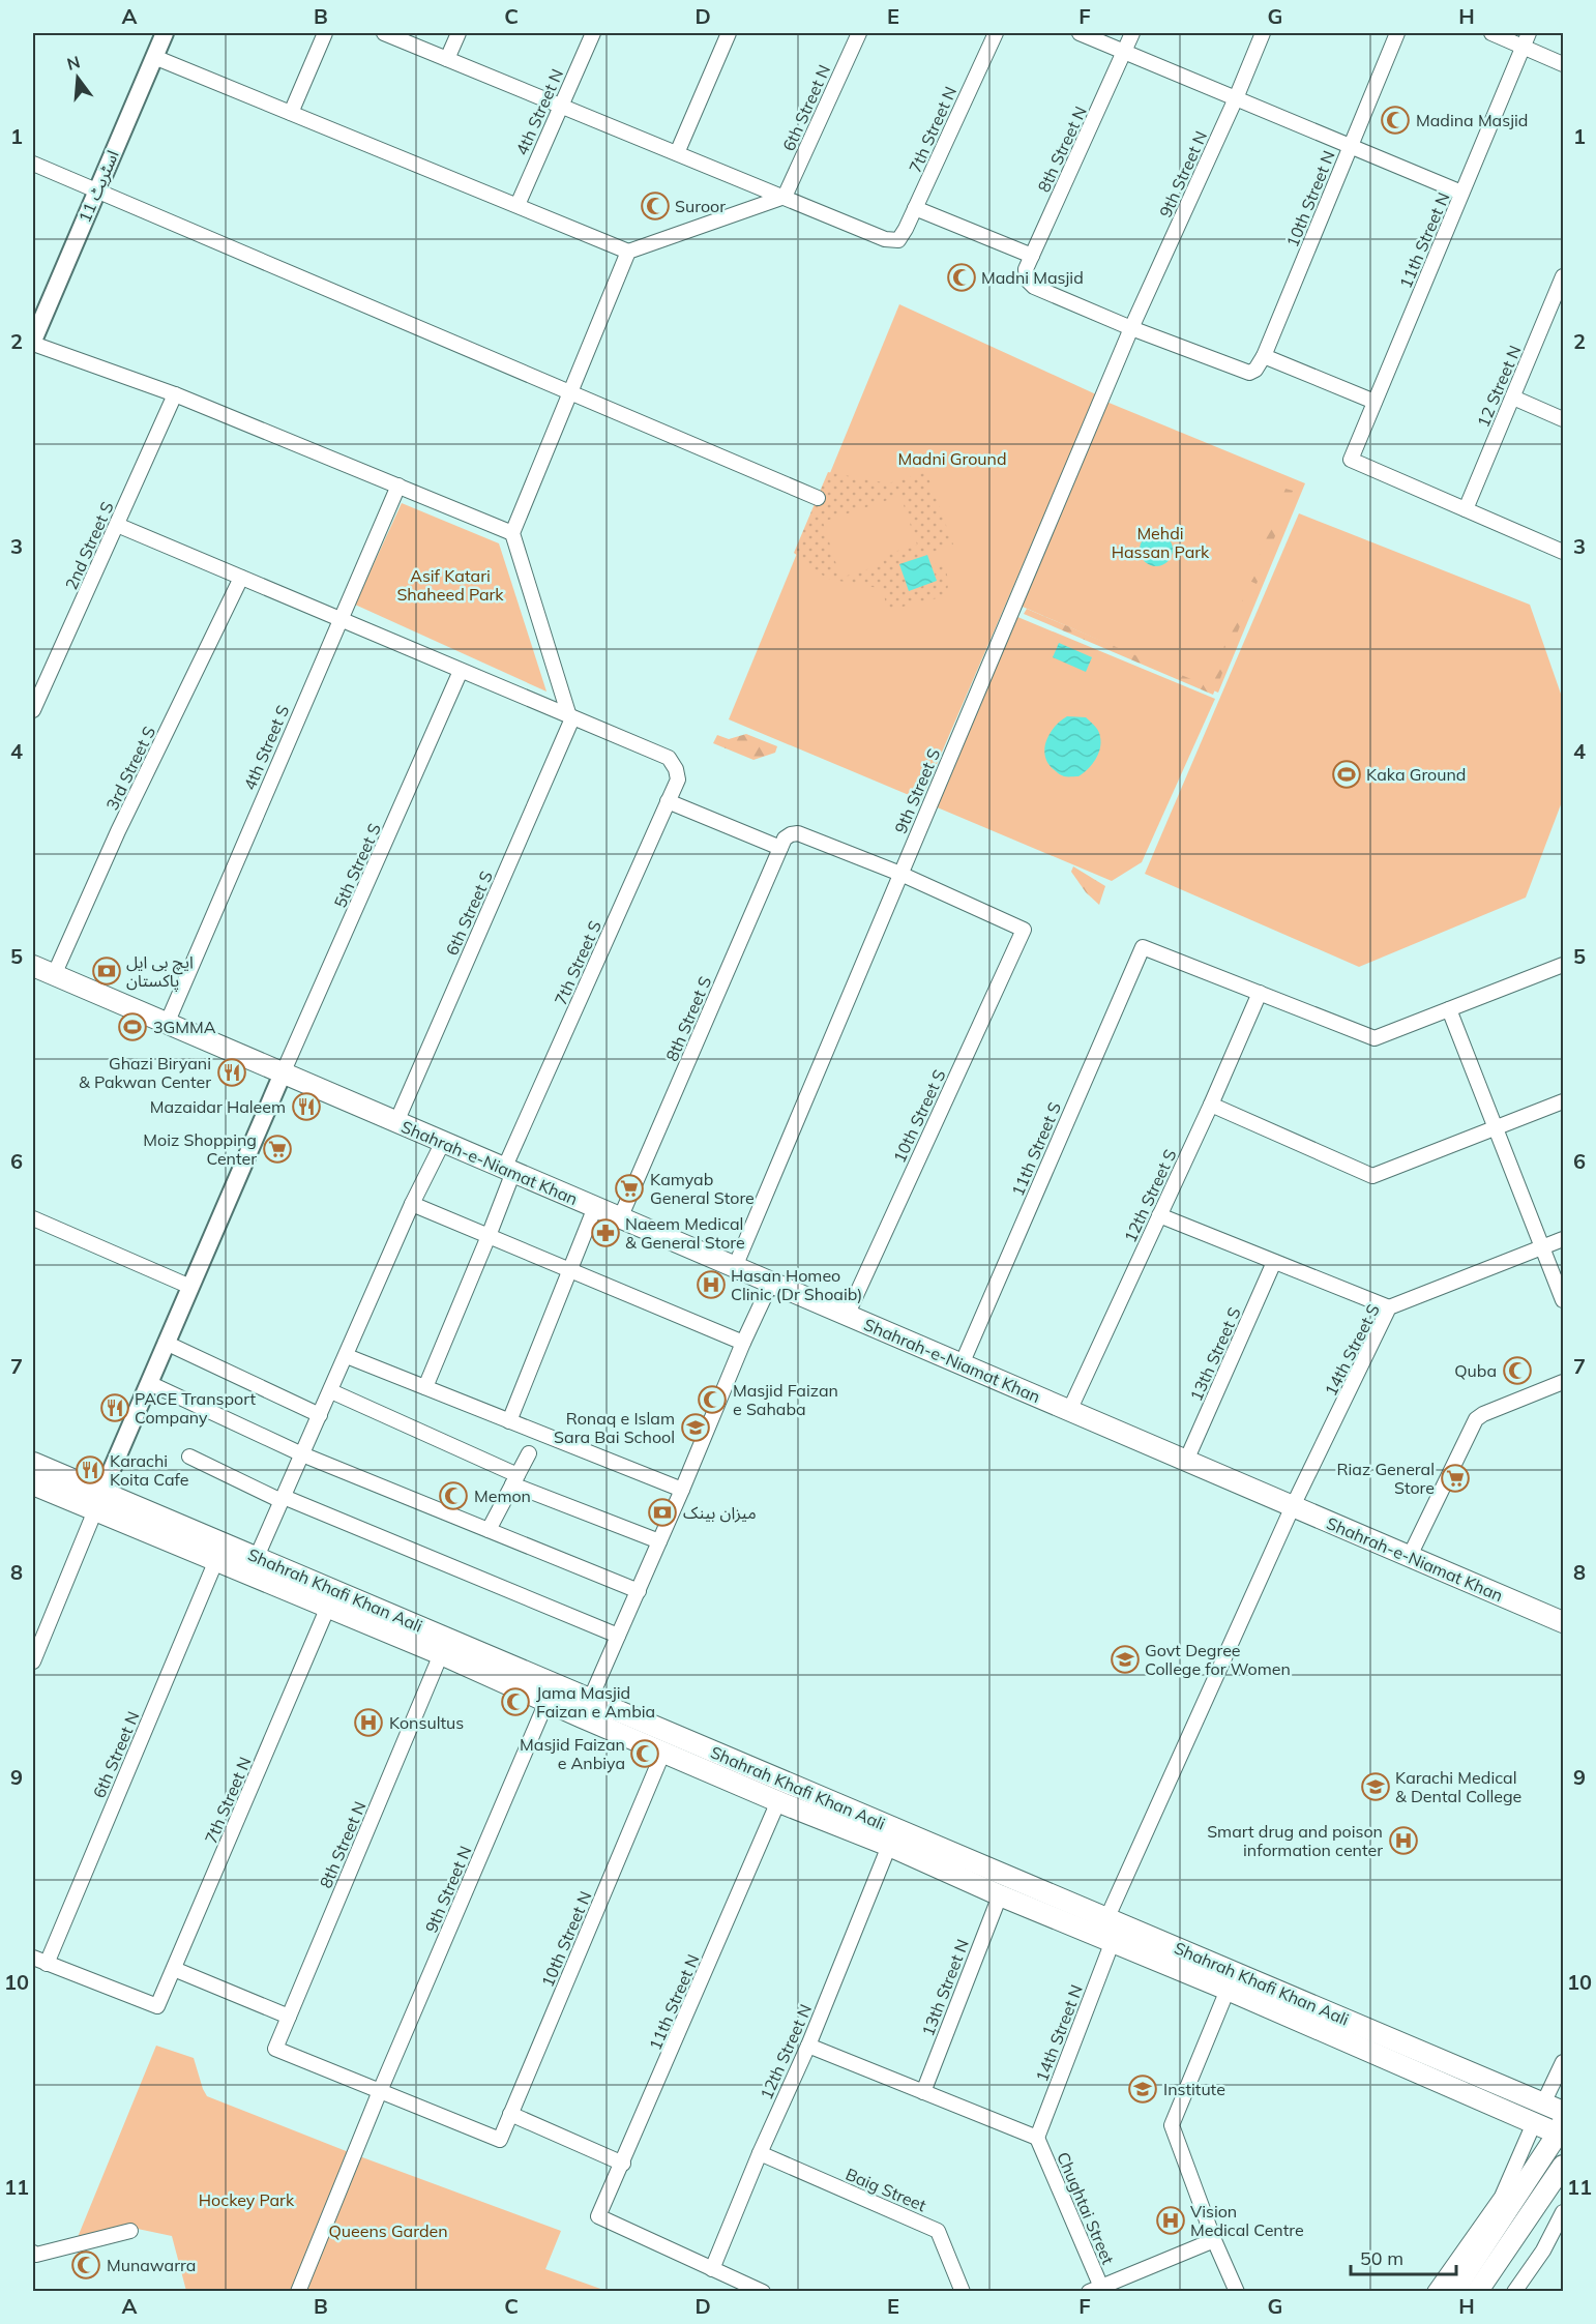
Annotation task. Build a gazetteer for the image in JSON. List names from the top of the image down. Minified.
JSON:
{"streets":{"main road":["Shahrah-e-Niamat Khan","Shahrah Khafi Khan Aali"],"street":["6th Street N","4th Street N","7th Street N","8th Street N","9th Street N","اسٹریٹ 11","10th Street N","11th Street N","12 Street N","2nd Street S","4th Street S","3rd Street S","9th Street S","5th Street S","6th Street S","7th Street S","8th Street S","10th Street S","11th Street S","12th Street S","14th Street S","13th Street S","13th Street N","14th Street N","12th Street N","Baig Street","Chughtai Street"]},"crossings":[["6th Street N","7th Street N"],["6th Street N","Shahrah Khafi Khan Aali"],["7th Street N","Shahrah Khafi Khan Aali"],["8th Street N","9th Street N"],["8th Street N","10th Street N"],["8th Street N","9th Street S"],["8th Street N","Shahrah Khafi Khan Aali"],["9th Street N","10th Street N"],["9th Street N","9th Street S"],["9th Street N","Shahrah Khafi Khan Aali"],["10th Street N","9th Street S"],["10th Street N","Shahrah Khafi Khan Aali"],["11th Street N","12 Street N"],["11th Street N","Shahrah Khafi Khan Aali"],["11th Street N","12th Street N"],["4th Street S","Shahrah-e-Niamat Khan"],["3rd Street S","Shahrah-e-Niamat Khan"],["9th Street S","8th Street S"],["9th Street S","10th Street S"],["9th Street S","Shahrah-e-Niamat Khan"],["5th Street S","Shahrah-e-Niamat Khan"],["6th Street S","7th Street S"],["6th Street S","Shahrah-e-Niamat Khan"],["7th Street S","Shahrah-e-Niamat Khan"],["8th Street S","10th Street S"],["8th Street S","Shahrah-e-Niamat Khan"],["10th Street S","Shahrah-e-Niamat Khan"],["11th Street S","Shahrah-e-Niamat Khan"],["11th Street S","12th Street S"],["Shahrah-e-Niamat Khan","12th Street S"],["Shahrah-e-Niamat Khan","14th Street S"],["Shahrah-e-Niamat Khan","13th Street S"],["14th Street S","Shahrah Khafi Khan Aali"],["Shahrah Khafi Khan Aali","13th Street N"],["Shahrah Khafi Khan Aali","14th Street N"],["Shahrah Khafi Khan Aali","12th Street N"],["14th Street N","Chughtai Street"],["12th Street N","Baig Street"]],"parks":["Madni Ground","Mehdi Hassan Park","Asif Katari Shaheed Park","Hockey Park","Queens Garden"],"places":{"mosque":["Madina Masjid","Suroor","Madni Masjid","Quba","Masjid Faizan e Sahaba","Memon","Jama Masjid Faizan e Ambia","Masjid Faizan e Anbiya","Munawarra"],"sports":["Kaka Ground","3GMMA"],"bank":["ایچ بی ایل پاکستان","میزان بینک"],"restaurant":["Ghazi Biryani & Pakwan Center","Mazaidar Haleem","PACE Transport Company","Karachi Koita Cafe"],"supermarket":["Moiz Shopping Center","Kamyab General Store","Riaz General Store"],"pharmacy":["Naeem Medical & General Store"],"hospital":["Hasan Homeo Clinic (Dr Shoaib)","Konsultus","Smart drug and poison information center","Vision Medical Centre"],"school or university":["Ronaq e Islam Sara Bai School","Govt Degree College for Women","Karachi Medical & Dental College","Institute"]},"scale_bar":"50 m","north":"top","grid":{"columns":["A","B","C","D","E","F","G","H"],"rows":["1","2","3","4","5","6","7","8","9","10","11"]}}
